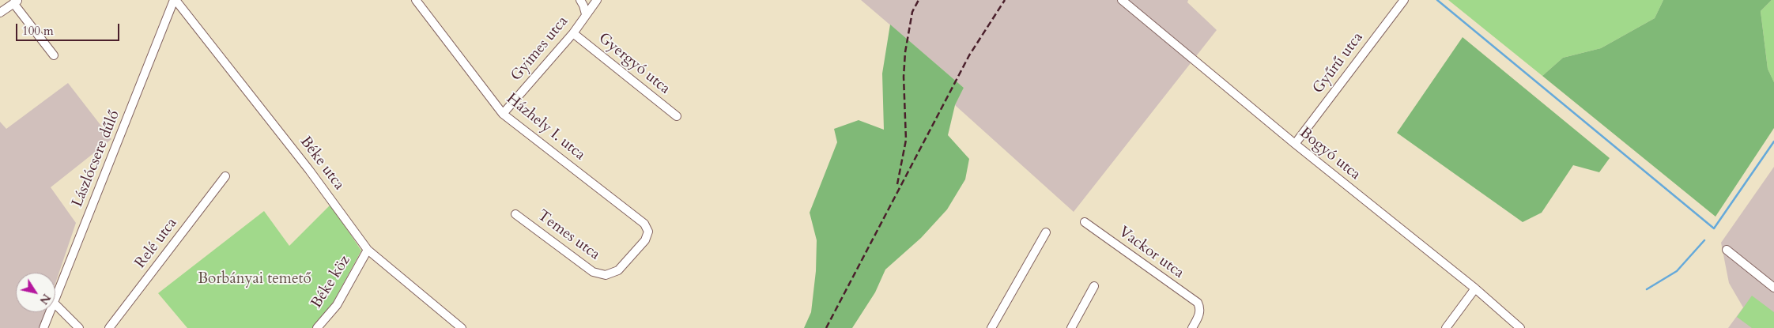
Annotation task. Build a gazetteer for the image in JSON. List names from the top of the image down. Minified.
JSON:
{"streets":{"street":["Gyimes utca","Gyűrű utca","Gyergyó utca","Házhely I. utca","Bogyó utca","Lászlócsere dűlő","Béke utca","Temes utca","Relé utca","Vackor utca","Béke köz"]},"crossings":[["Gyimes utca","Gyergyó utca"],["Gyimes utca","Házhely I. utca"],["Gyűrű utca","Bogyó utca"],["Házhely I. utca","Temes utca"],["Lászlócsere dűlő","Béke utca"],["Béke utca","Béke köz"]],"parks":["Borbányai temető"],"scale_bar":"100 m","north":"bottom right"}
